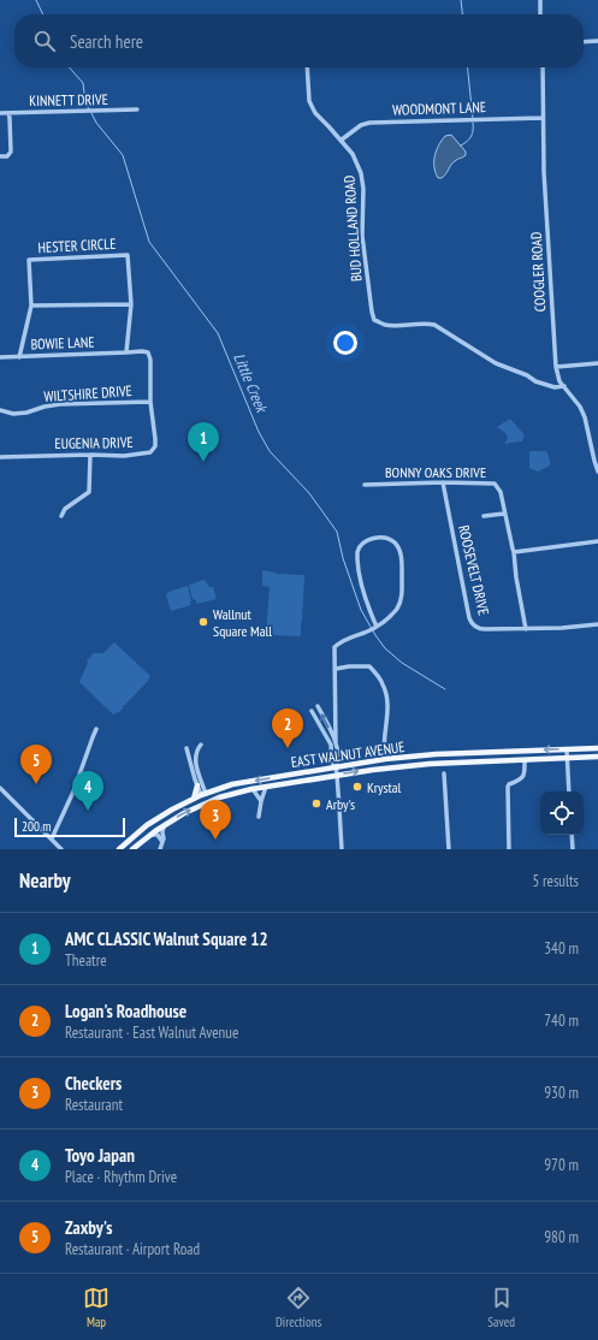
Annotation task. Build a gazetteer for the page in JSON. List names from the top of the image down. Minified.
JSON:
{"streets":{"main road":["EAST WALNUT AVENUE"],"street":["KINNETT DRIVE","WOODMONT LANE","BUD HOLLAND ROAD","HESTER CIRCLE","COOGLER ROAD","BOWIE LANE","WILTSHIRE DRIVE","EUGENIA DRIVE","BONNY OAKS DRIVE","ROOSEVELT DRIVE"]},"crossings":[["WOODMONT LANE","BUD HOLLAND ROAD"],["WOODMONT LANE","COOGLER ROAD"],["BUD HOLLAND ROAD","COOGLER ROAD"],["HESTER CIRCLE","BOWIE LANE"],["HESTER CIRCLE","EUGENIA DRIVE"],["BOWIE LANE","EUGENIA DRIVE"],["WILTSHIRE DRIVE","EUGENIA DRIVE"],["BONNY OAKS DRIVE","ROOSEVELT DRIVE"]],"water":["Little Creek"],"places":["Wallnut Square Mall","Krystal","Arby's"],"scale_bar":"200 m","page":{"search":"Search here","pins":["1","2","5","4","3"],"scale":"200 m","heading":["Nearby","5 results"],"list":[{"mark":"1","name":"AMC CLASSIC Walnut Square 12","note":"Theatre","value":"340 m"},{"mark":"2","name":"Logan's Roadhouse","note":"Restaurant · East Walnut Avenue","value":"740 m"},{"mark":"3","name":"Checkers","note":"Restaurant","value":"930 m"},{"mark":"4","name":"Toyo Japan","note":"Place · Rhythm Drive","value":"970 m"},{"mark":"5","name":"Zaxby's","note":"Restaurant · Airport Road","value":"980 m"}],"nav":["Map","Directions","Saved"]}}
